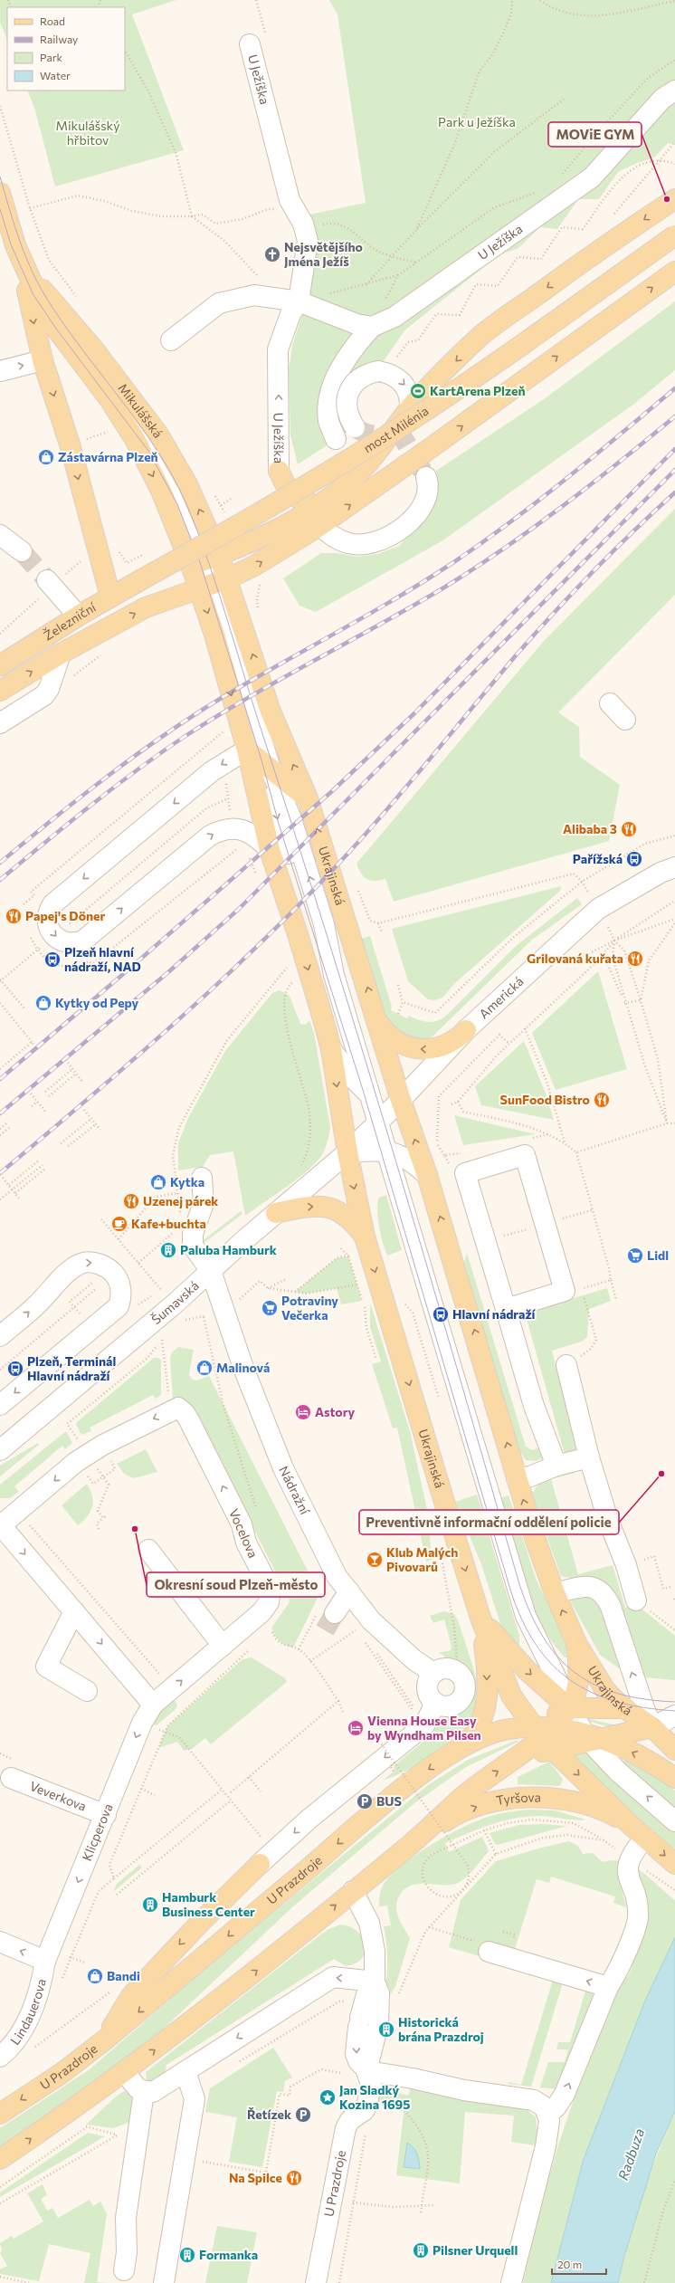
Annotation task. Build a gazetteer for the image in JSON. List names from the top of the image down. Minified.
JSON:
{"streets":{"main road":["Mikulášská","most Milénia","Železniční","Ukrajinská","Tyršova","U Prazdroje"],"street":["U Ježíška","Americká","Šumavská","Nádražní","Vocelova","Veverkova","Klicperova","Lindauerova"]},"crossings":[["Mikulášská","Ukrajinská"],["most Milénia","Železniční"],["Ukrajinská","Americká"],["Ukrajinská","Šumavská"],["Ukrajinská","Tyršova"],["Ukrajinská","U Prazdroje"],["Americká","Šumavská"],["Šumavská","Nádražní"],["Vocelova","Klicperova"],["Veverkova","Klicperova"],["Tyršova","U Prazdroje"],["Klicperova","Lindauerova"]],"one_way":["Klicperova"],"water":["Radbuza"],"parks":["Park u Ježíška","Mikulášský hřbitov"],"places":{"other":["MOViE GYM","Preventivně informační oddělení policie","Okresní soud Plzeň-město"],"church":["Nejsvětějšího Jména Ježíš"],"sports":["KartArena Plzeň"],"shop":["Zástavárna Plzeň","Kytky od Pepy","Kytka","Malinová","Bandi"],"restaurant":["Alibaba 3","Papej's Döner","Grilovaná kuřata","SunFood Bistro","Uzenej párek","Na Spilce"],"bus stop":["Pařížská","Plzeň hlavní nádraží, NAD","Hlavní nádraží","Plzeň, Terminál Hlavní nádraží"],"cafe":["Kafe+buchta"],"building":["Paluba Hamburk","Hamburk Business Center","Historická brána Prazdroj","Pilsner Urquell","Formanka"],"supermarket":["Lidl","Potraviny Večerka"],"hotel":["Astory","Vienna House Easy by Wyndham Pilsen"],"bar":["Klub Malých Pivovarů"],"parking":["BUS","Řetízek"],"place":["Jan Sladký Kozina 1695"]},"legend":["Road","Railway","Park","Water"],"scale_bar":"20 m"}
